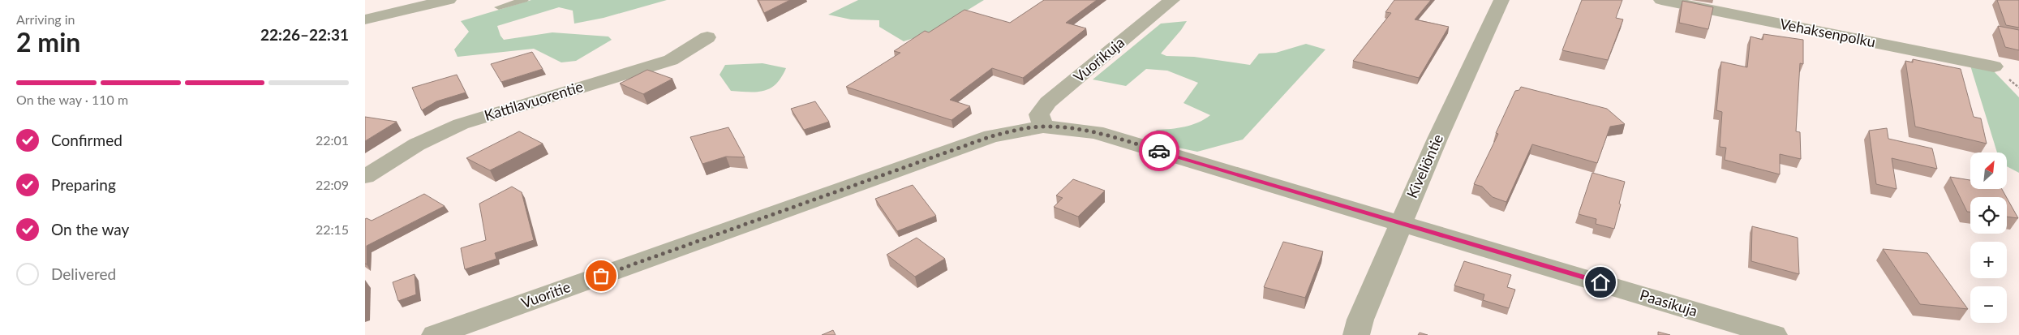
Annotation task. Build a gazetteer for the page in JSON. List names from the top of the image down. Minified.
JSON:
{"streets":{"street":["Vehaksenpolku","Vuorikuja","Kattilavuorentie","Kiveliöntie","Vuoritie","Paasikuja"]},"crossings":[["Vuorikuja","Vuoritie"],["Kiveliöntie","Vuoritie"],["Kiveliöntie","Paasikuja"],["Vuoritie","Paasikuja"]],"north":"top right","page":{"heading":["2 min","Arriving in","22:26–22:31"],"bar":"On the way · 110 m","list":[["Confirmed","22:01"],["Preparing","22:09"],["On the way","22:15"],"Delivered"],"map_buttons":["+","−"]}}
